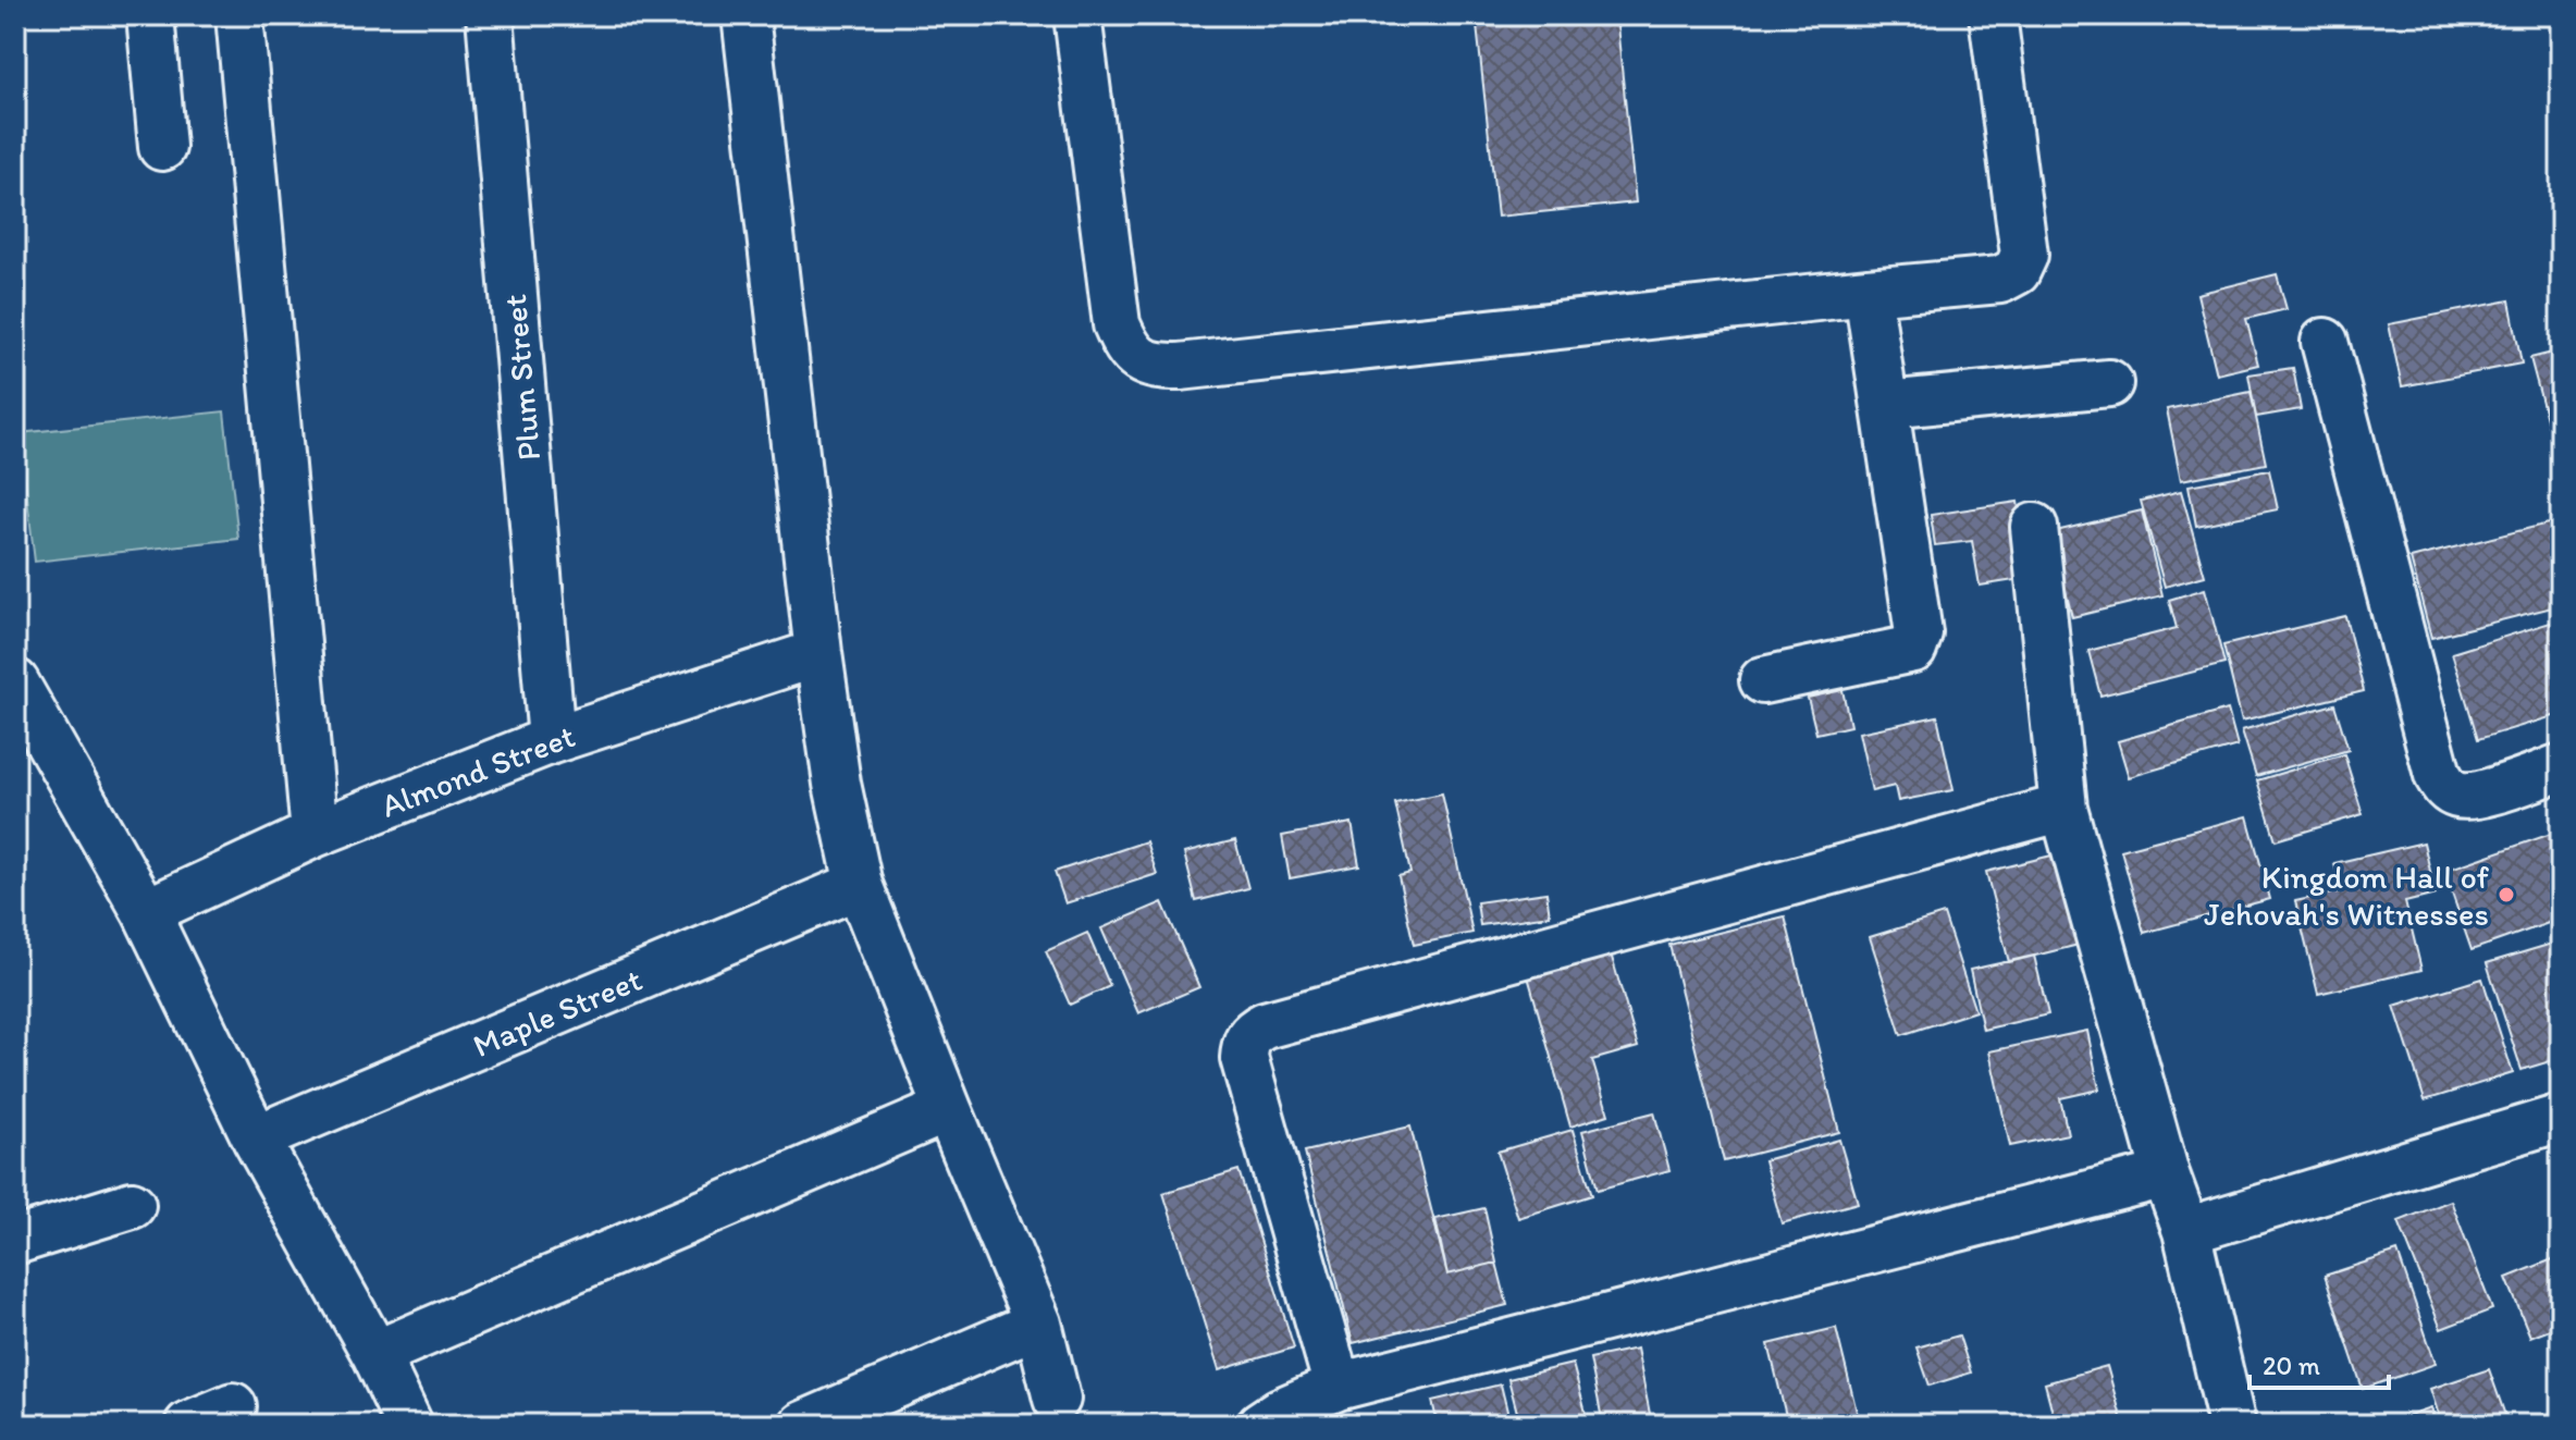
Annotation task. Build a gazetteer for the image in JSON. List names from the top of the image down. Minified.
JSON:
{"streets":{"street":["Plum Street","Almond Street","Maple Street"]},"crossings":[["Plum Street","Almond Street"]],"places":["Kingdom Hall of Jehovah's Witnesses"],"scale_bar":"20 m"}
